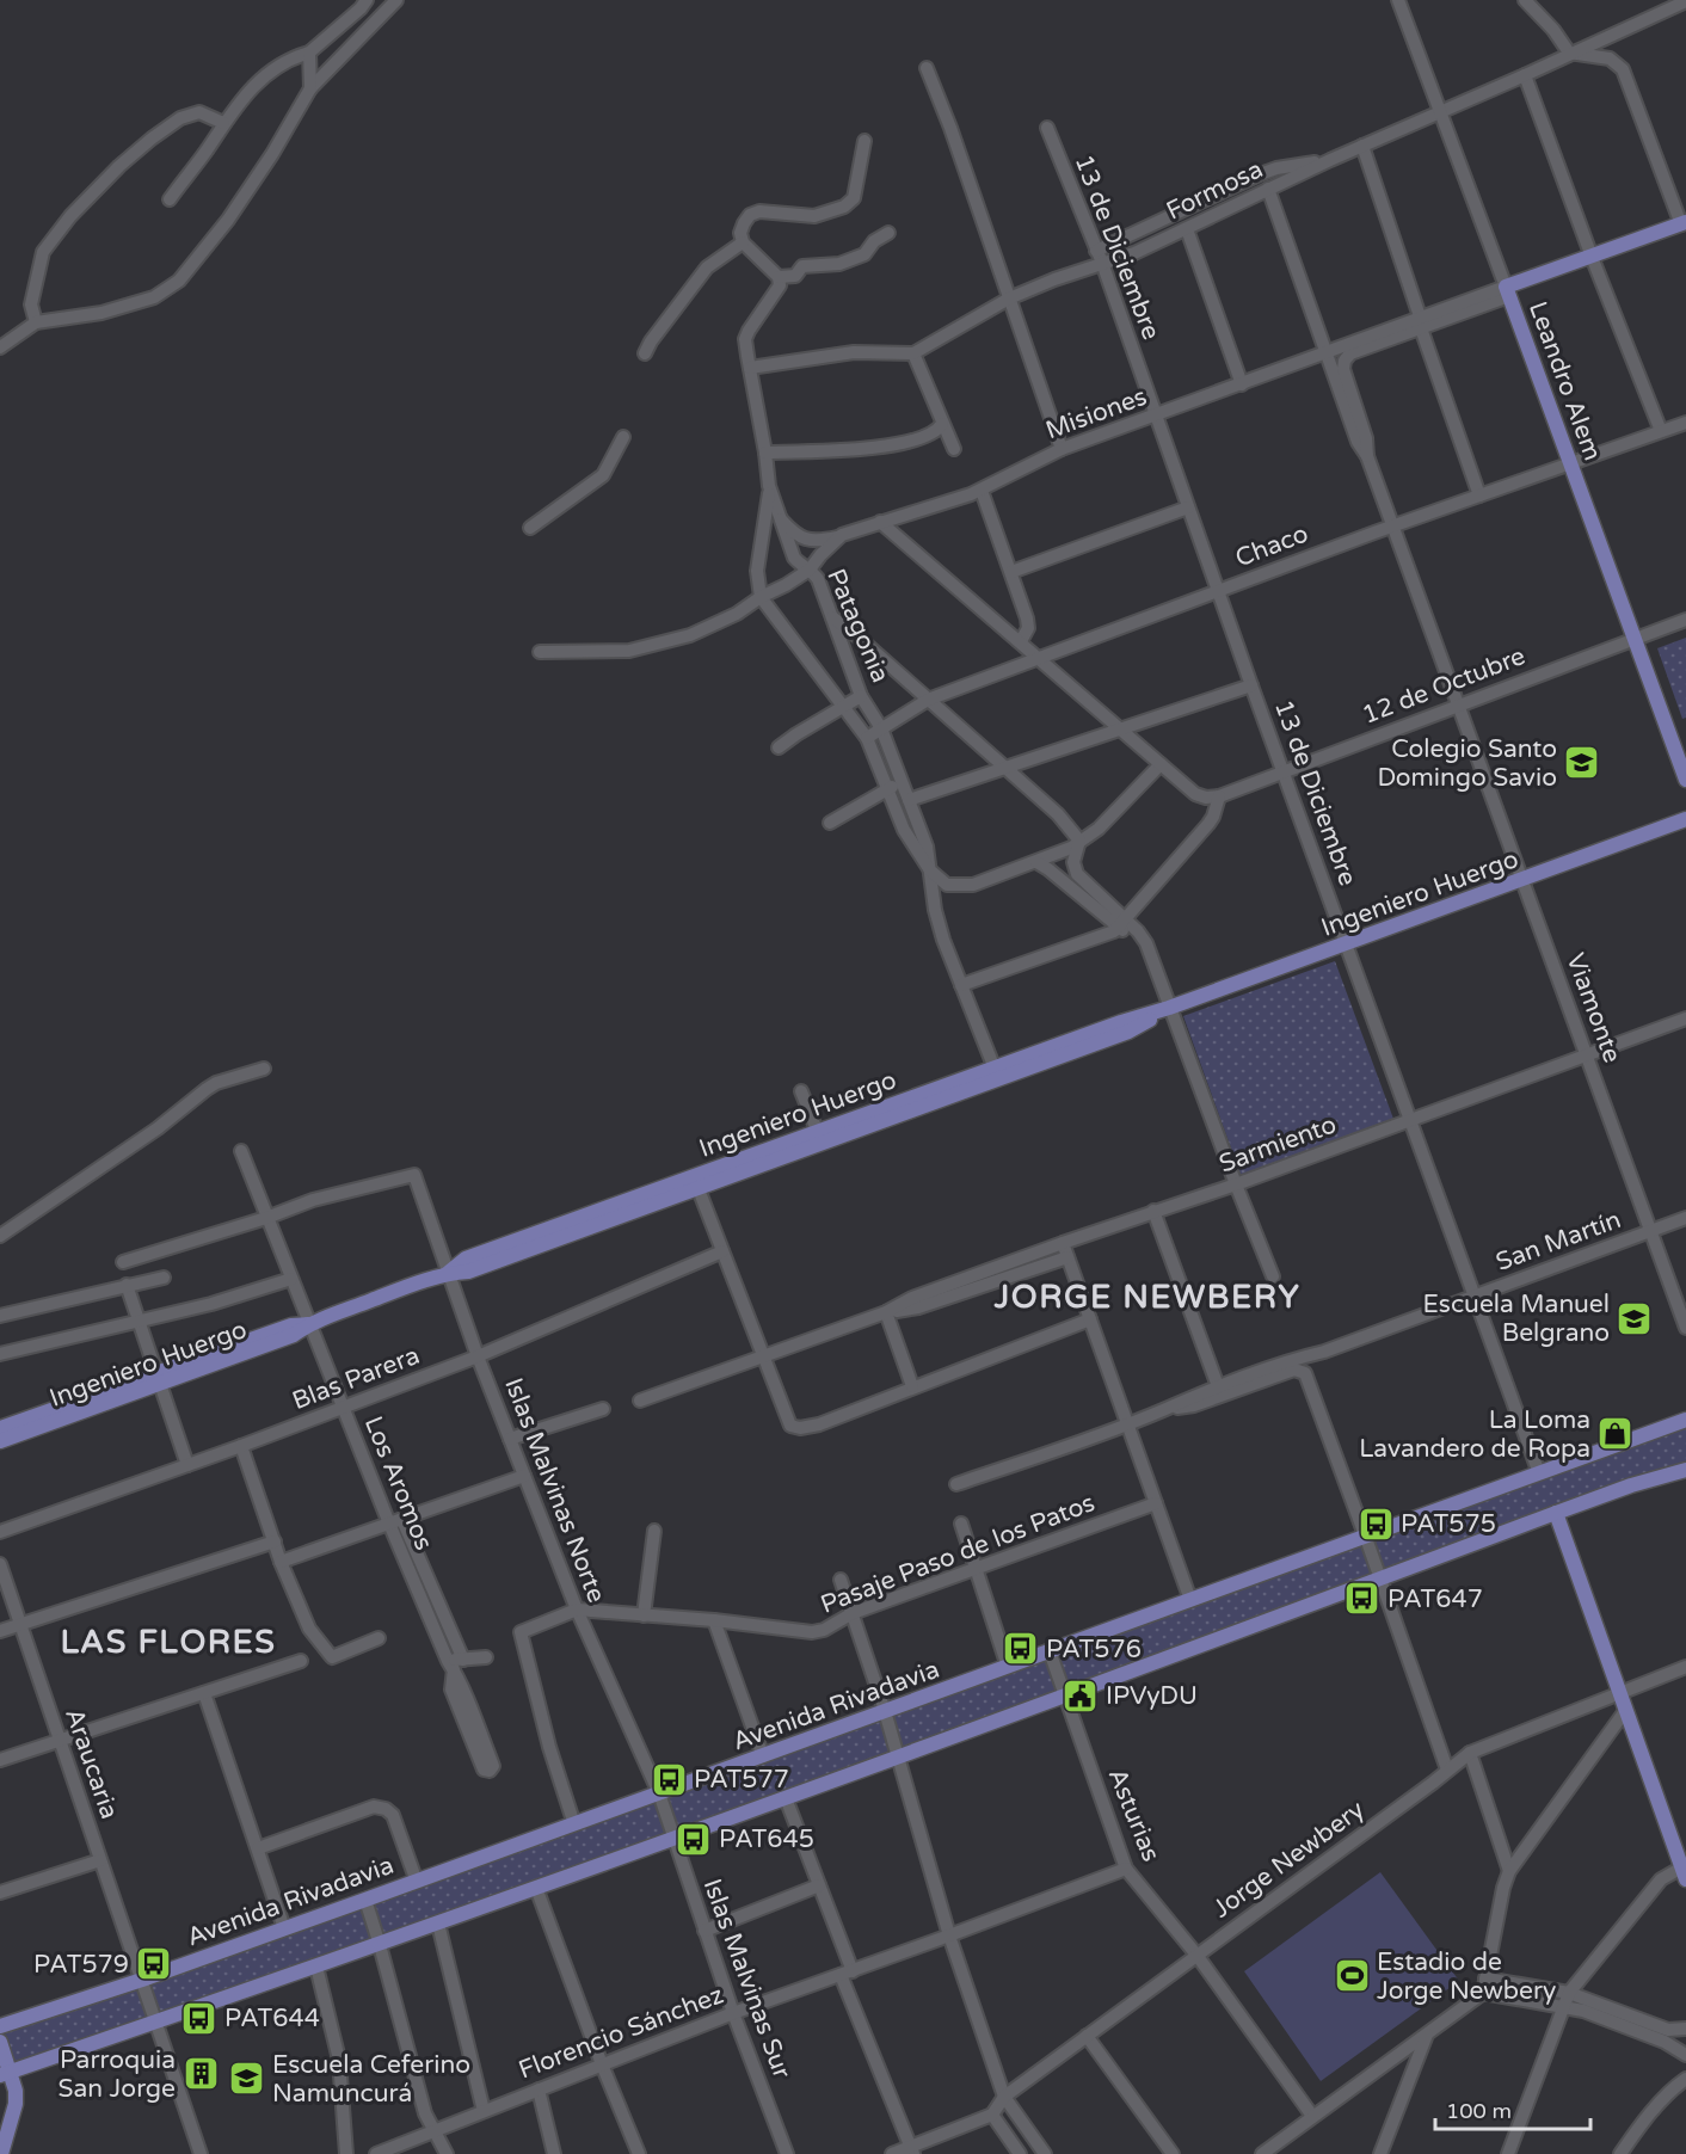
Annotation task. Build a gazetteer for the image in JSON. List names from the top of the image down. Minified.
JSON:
{"streets":{"main road":["Leandro Alem","Misiones","Ingeniero Huergo","Avenida Rivadavia"],"street":["Formosa","13 de Diciembre","Chaco","Patagonia","12 de Octubre","Viamonte","Sarmiento","San Martín","Blas Parera","Los Aromos","Islas Malvinas Norte","Pasaje Paso de los Patos","Araucaria","Asturias","Jorge Newbery","Islas Malvinas Sur","Florencio Sánchez"]},"crossings":[["Formosa","13 de Diciembre"],["Formosa","Leandro Alem"],["Formosa","Patagonia"],["13 de Diciembre","Misiones"],["13 de Diciembre","Chaco"],["13 de Diciembre","12 de Octubre"],["13 de Diciembre","Ingeniero Huergo"],["13 de Diciembre","Sarmiento"],["13 de Diciembre","San Martín"],["13 de Diciembre","Avenida Rivadavia"],["Leandro Alem","Misiones"],["Leandro Alem","Chaco"],["Leandro Alem","12 de Octubre"],["Misiones","Patagonia"],["Chaco","Patagonia"],["Chaco","Viamonte"],["Patagonia","Ingeniero Huergo"],["12 de Octubre","Viamonte"],["Ingeniero Huergo","Viamonte"],["Ingeniero Huergo","Los Aromos"],["Ingeniero Huergo","Islas Malvinas Norte"],["Viamonte","Sarmiento"],["Viamonte","San Martín"],["San Martín","Avenida Rivadavia"],["Blas Parera","Los Aromos"],["Blas Parera","Islas Malvinas Norte"],["Los Aromos","Islas Malvinas Norte"],["Islas Malvinas Norte","Pasaje Paso de los Patos"],["Islas Malvinas Norte","Avenida Rivadavia"],["Islas Malvinas Norte","Islas Malvinas Sur"],["Pasaje Paso de los Patos","Avenida Rivadavia"],["Avenida Rivadavia","Araucaria"],["Avenida Rivadavia","Asturias"],["Asturias","Jorge Newbery"],["Asturias","Florencio Sánchez"],["Islas Malvinas Sur","Florencio Sánchez"]],"districts":["JORGE NEWBERY","LAS FLORES"],"places":{"school or university":["Colegio Santo Domingo Savio","Escuela Manuel Belgrano","Escuela Ceferino Namuncurá"],"shop":["La Loma Lavandero de Ropa"],"bus stop":["PAT575","PAT647","PAT576","PAT577","PAT645","PAT579","PAT644"],"public building":["IPVyDU"],"sports":["Estadio de Jorge Newbery"],"building":["Parroquia San Jorge"]},"scale_bar":"100 m"}
